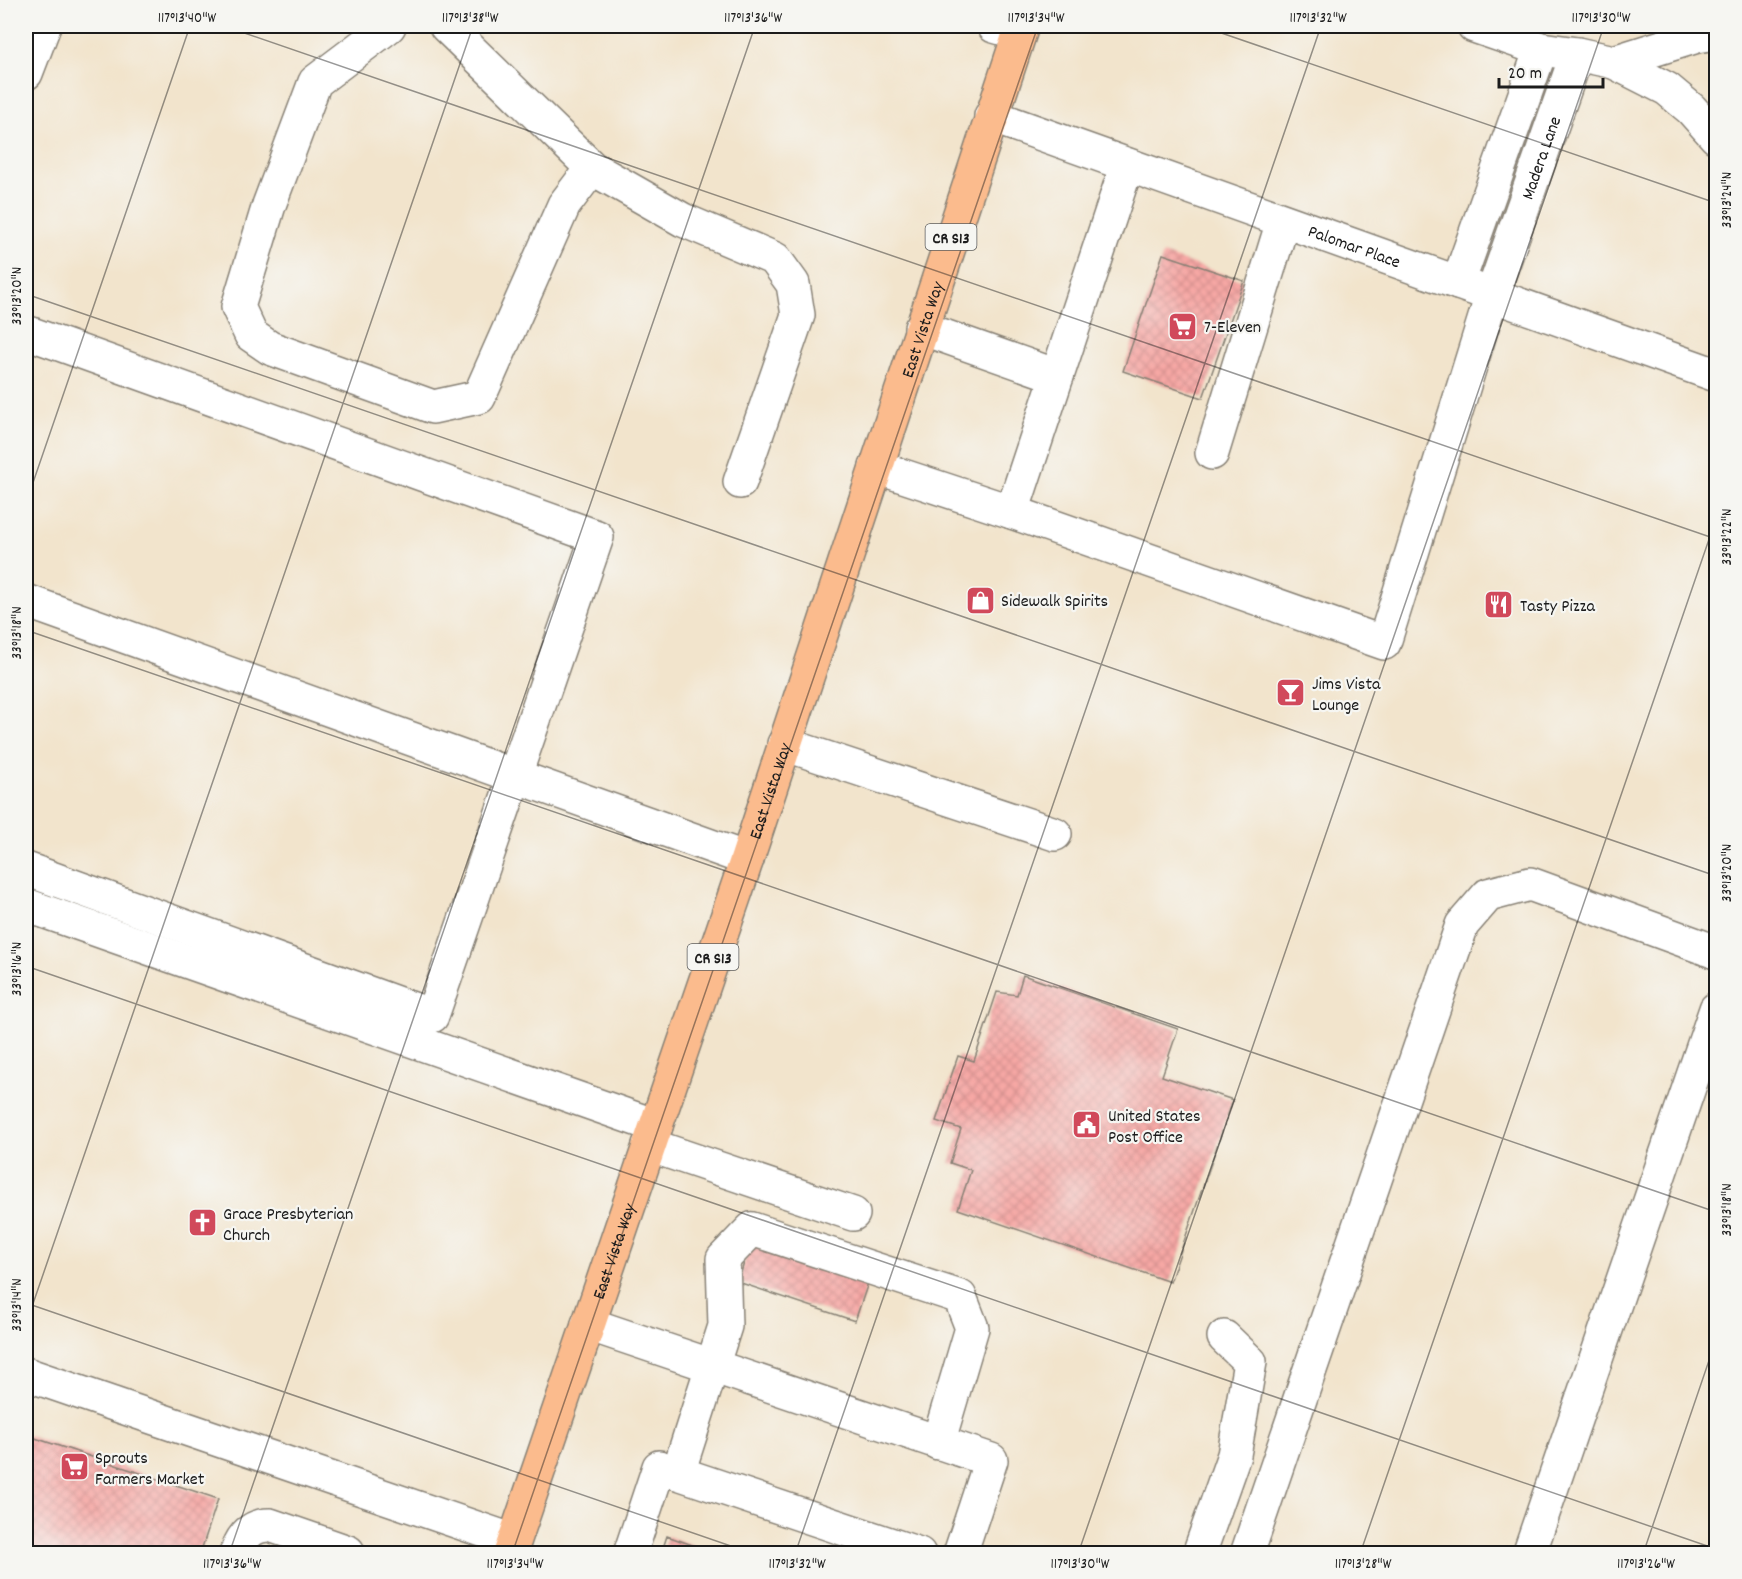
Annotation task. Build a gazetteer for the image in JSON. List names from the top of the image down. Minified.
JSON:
{"streets":{"main road":["CR S13","East Vista Way"],"street":["Madera Lane","Palomar Place"]},"crossings":[["Madera Lane","Palomar Place"],["Palomar Place","East Vista Way"]],"places":{"supermarket":["7-Eleven","Sprouts Farmers Market"],"shop":["Sidewalk Spirits"],"restaurant":["Tasty Pizza"],"bar":["Jims Vista Lounge"],"public building":["United States Post Office"],"church":["Grace Presbyterian Church"]},"scale_bar":"20 m","coordinates":["117°13'40\"W","117°13'38\"W","117°13'36\"W","117°13'34\"W","117°13'32\"W","117°13'30\"W","33°13'24\"N","33°13'20\"N","33°13'22\"N","33°13'18\"N","33°13'16\"N","33°13'14\"N","117°13'28\"W","117°13'26\"W"]}
